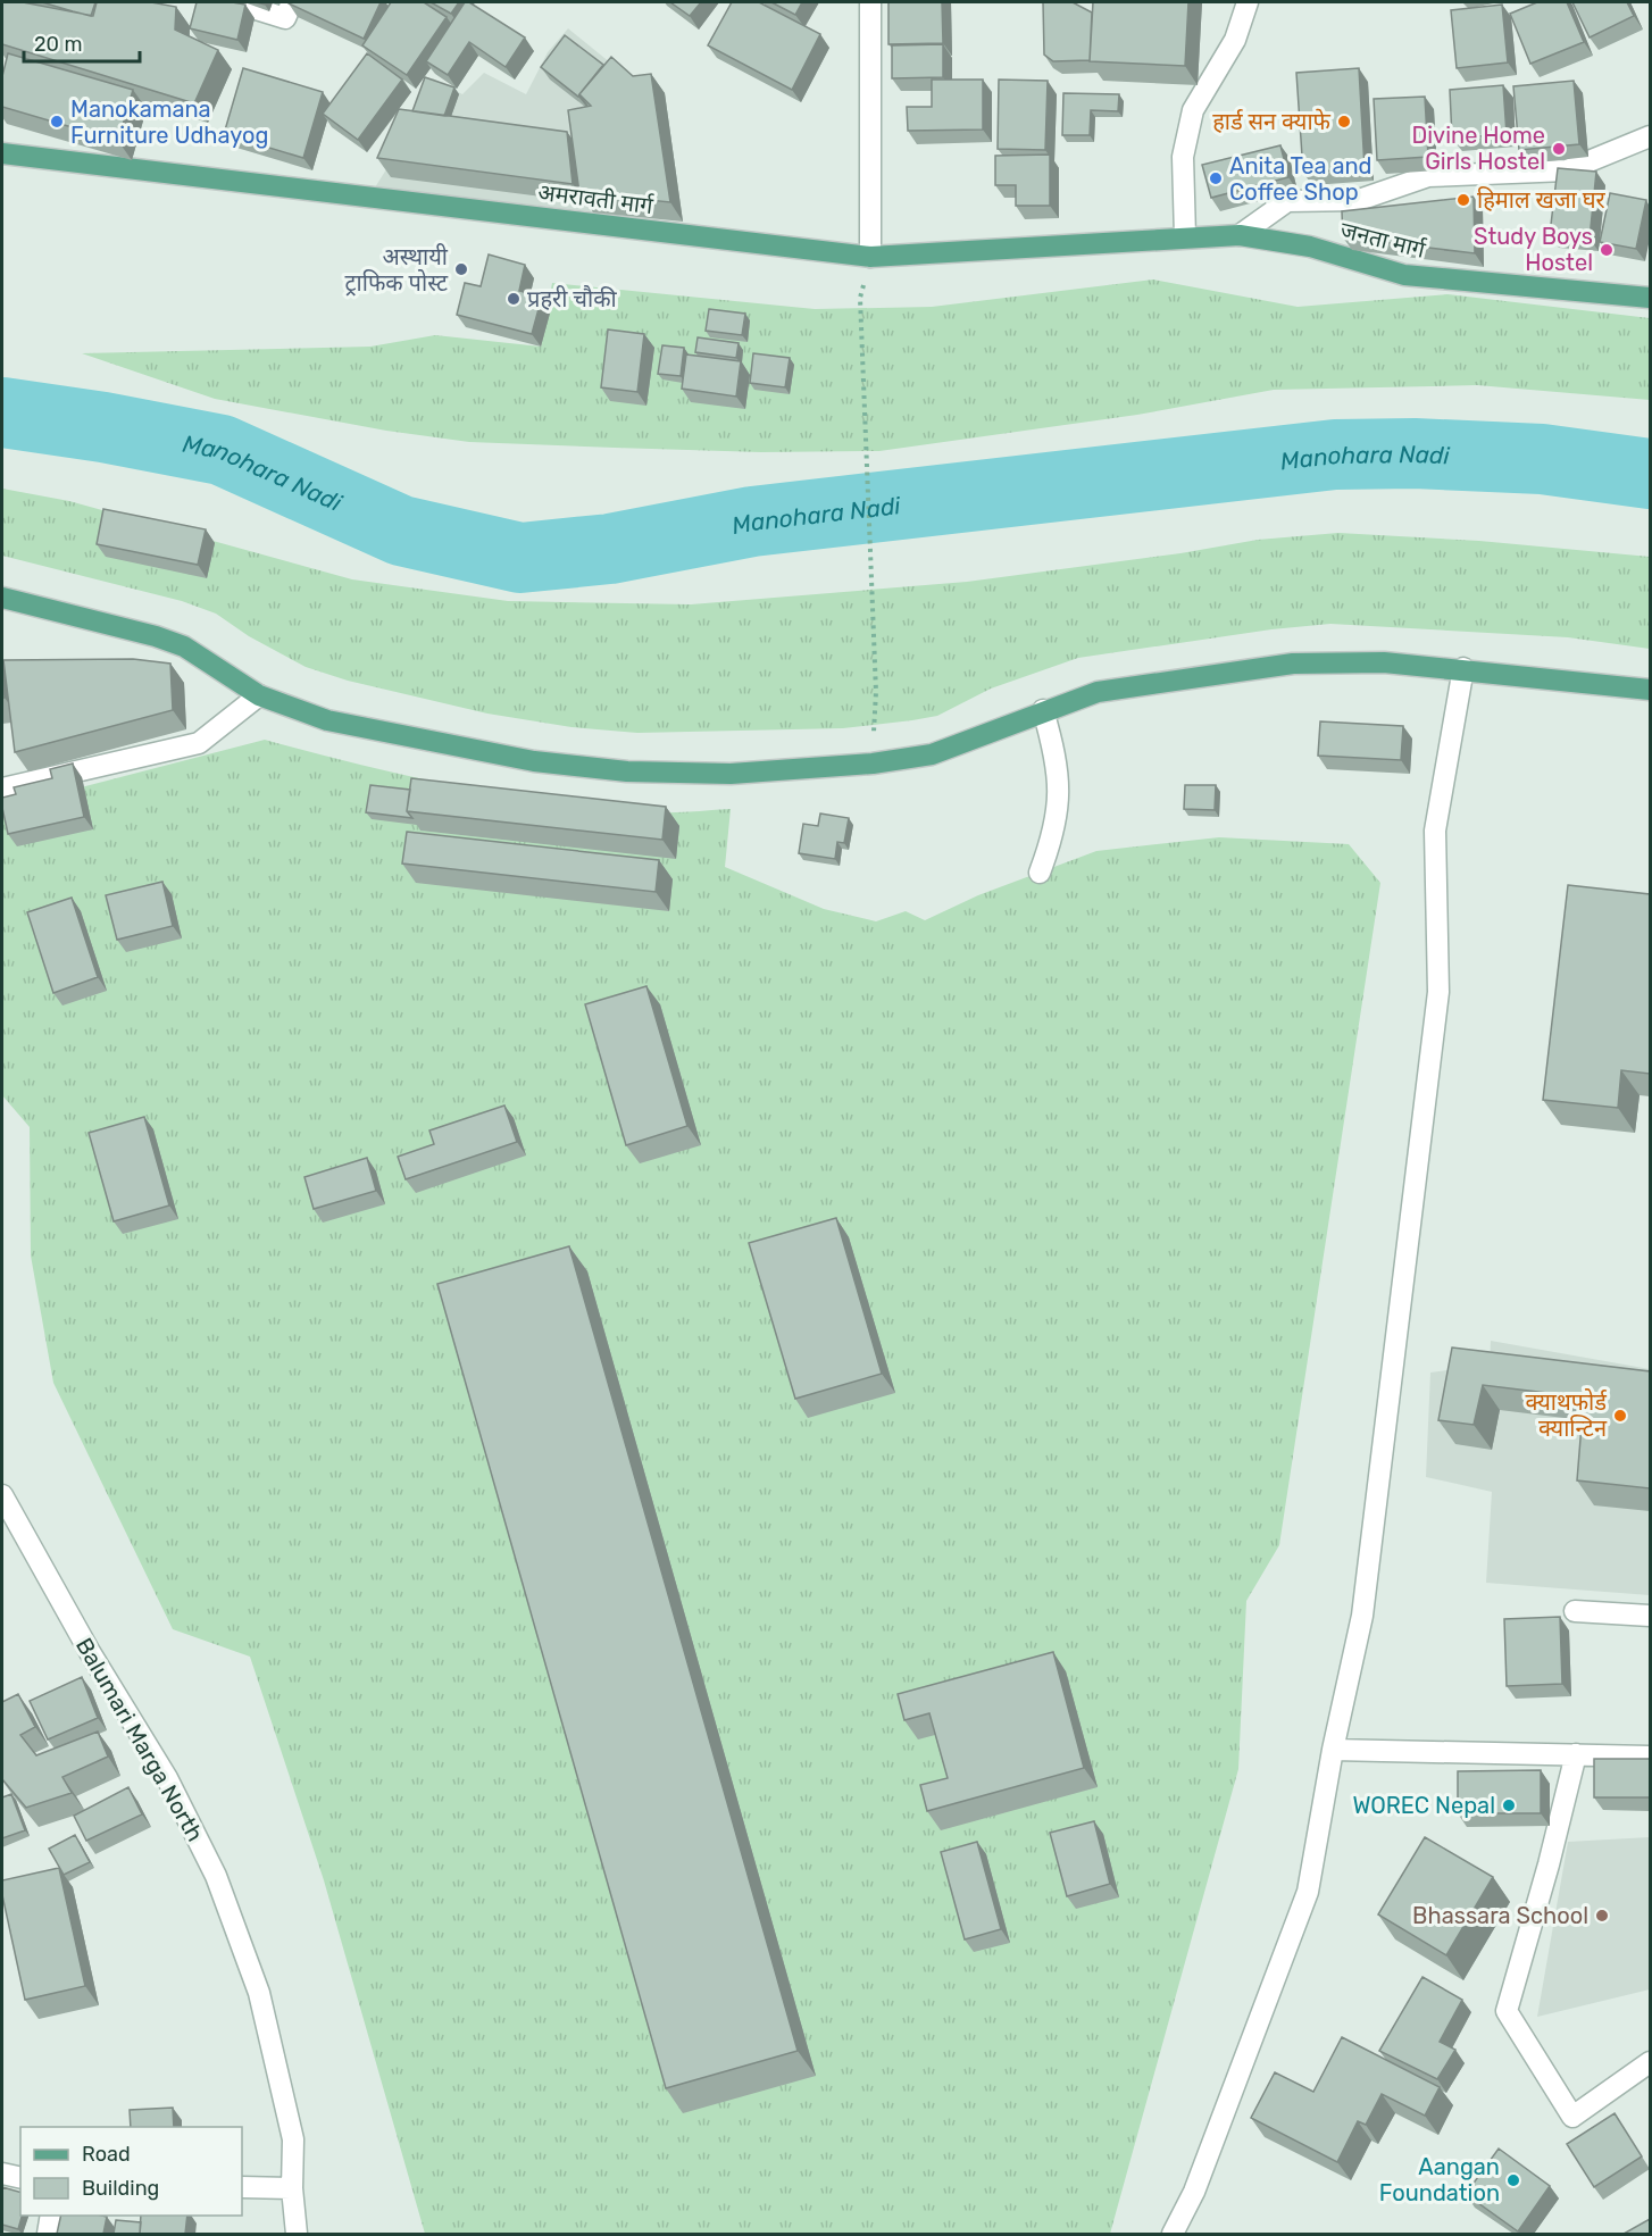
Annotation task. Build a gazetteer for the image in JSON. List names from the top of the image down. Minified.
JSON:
{"streets":{"main road":["अमरावती मार्ग","जनता मार्ग"],"street":["Balumari Marga North"]},"crossings":[["अमरावती मार्ग","जनता मार्ग"]],"water":["Manohara Nadi"],"places":["Manokamana Furniture Udhayog","हार्ड सन क्याफे","Divine Home Girls Hostel","Anita Tea and Coffee Shop","हिमाल खजा घर","Study Boys Hostel","अस्थायी ट्राफिक पोस्ट","प्रहरी चौकी","क्याथफोर्ड क्यान्टिन","WOREC Nepal","Bhassara School","Aangan Foundation"],"legend":["Road","Building"],"scale_bar":"20 m"}
